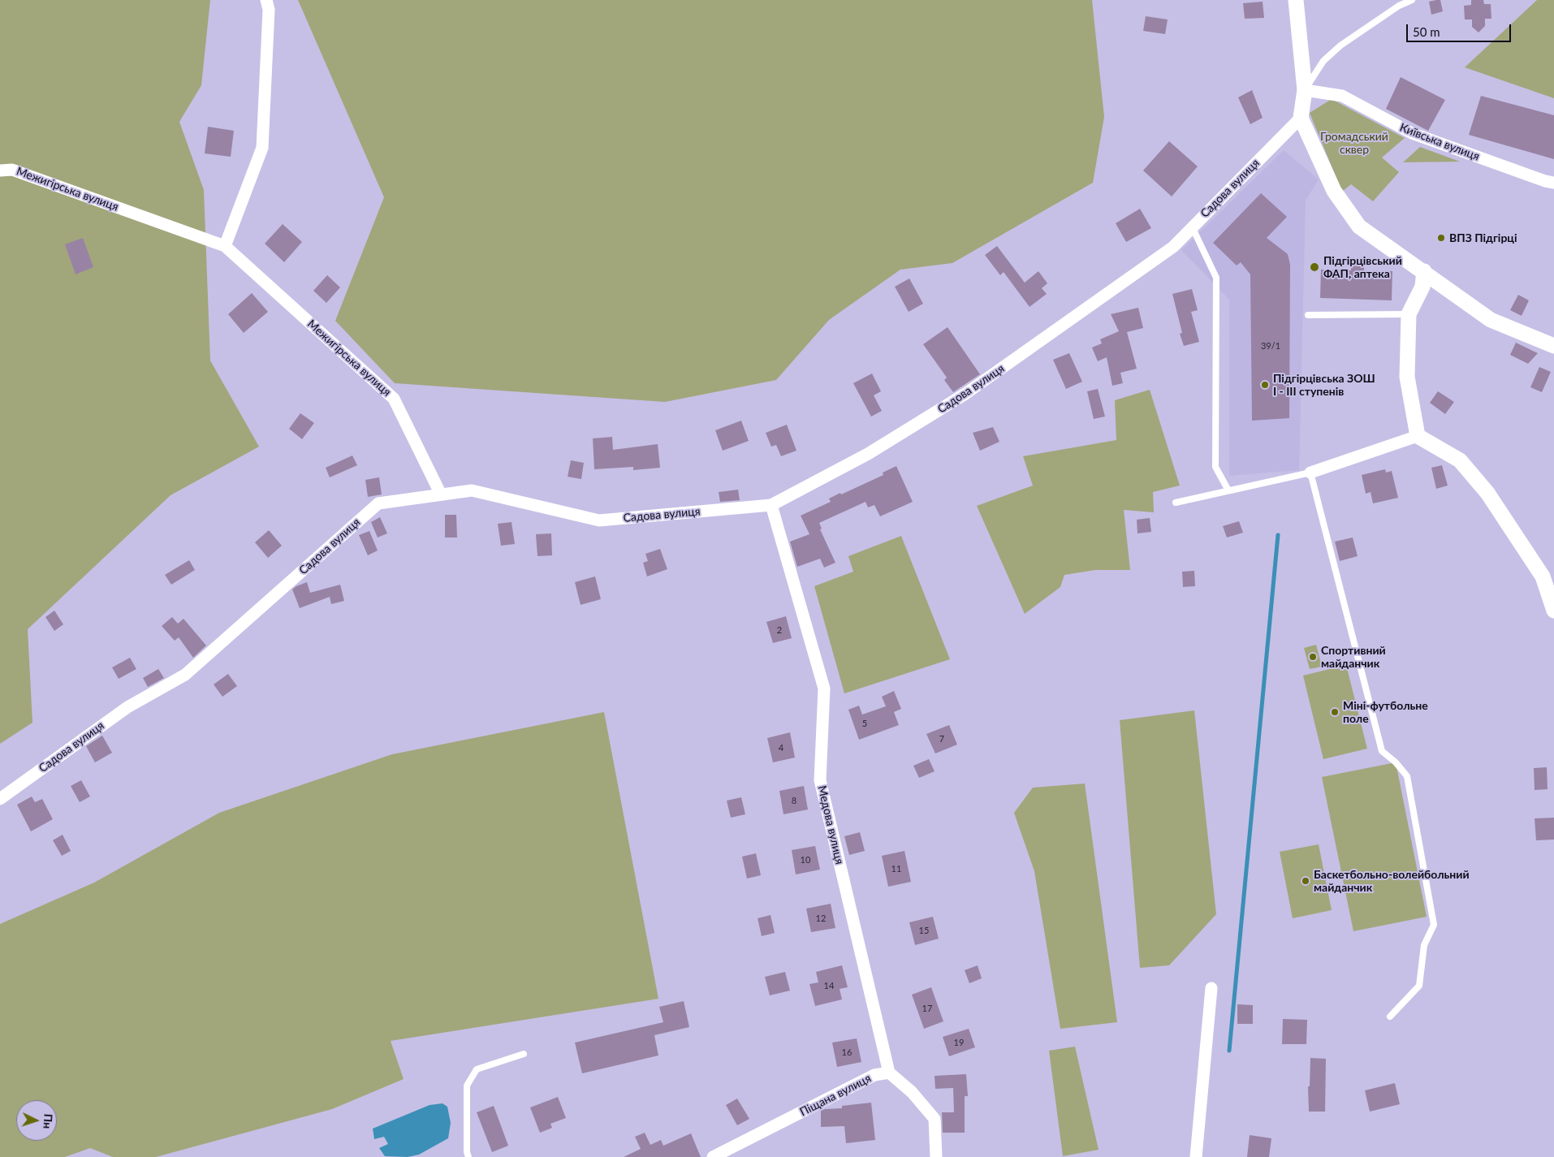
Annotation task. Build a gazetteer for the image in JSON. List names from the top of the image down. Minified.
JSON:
{"streets":{"street":["Київська вулиця","Садова вулиця","Межигірська вулиця","Медова вулиця","Піщана вулиця"]},"crossings":[["Садова вулиця","Межигірська вулиця"],["Садова вулиця","Медова вулиця"],["Медова вулиця","Піщана вулиця"]],"parks":["Громадський сквер"],"places":["ВПЗ Підгірці","Підгірцівський ФАП, аптека","Підгірцівська ЗОШ І - ІІІ ступенів","Спортивний майданчик","Міні-футбольне поле","Баскетбольно-волейбольний майданчик"],"house_numbers":["39/1","2","5","7","4","8","10","11","12","15","14","17","19","16"],"scale_bar":"50 m","north":"right"}
